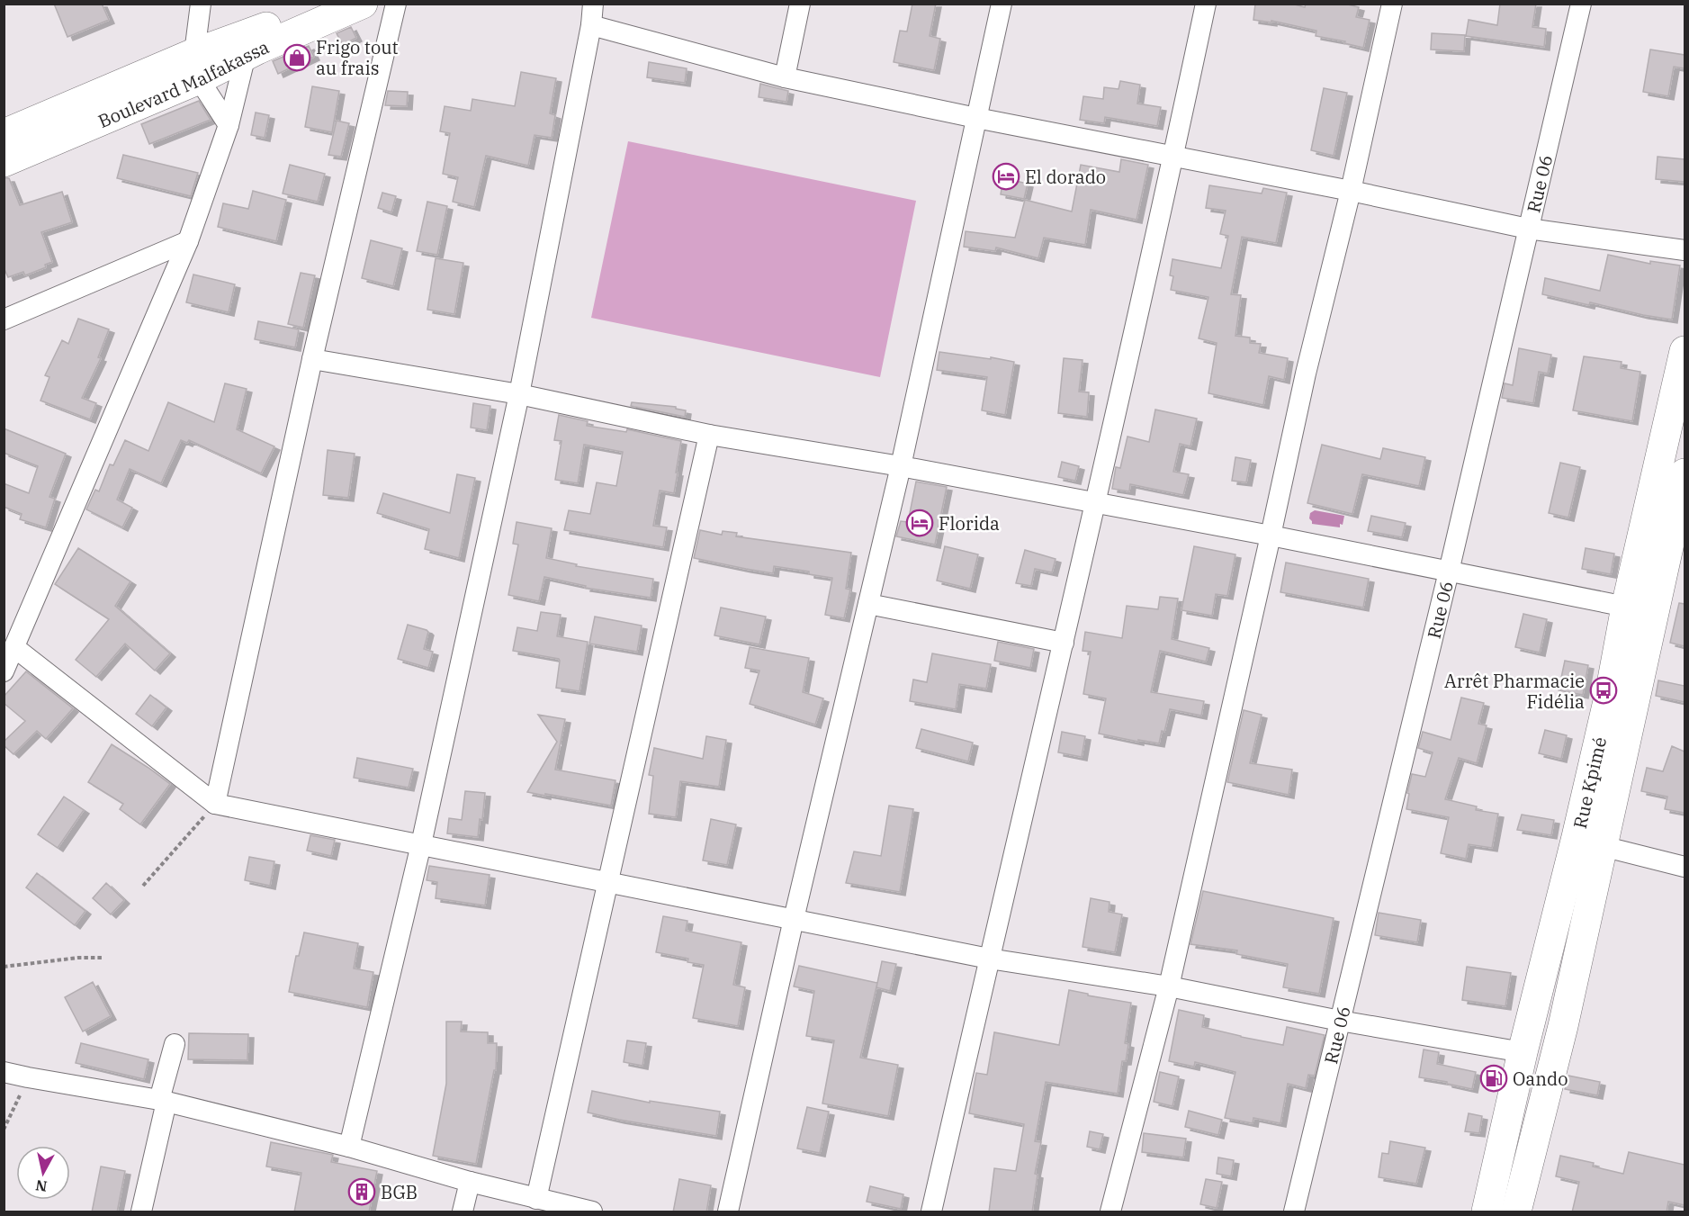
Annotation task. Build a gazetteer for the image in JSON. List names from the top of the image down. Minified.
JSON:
{"streets":{"main road":["Boulevard Malfakassa","Rue Kpimé"],"street":["Rue 06"]},"places":{"shop":["Frigo tout au frais"],"hotel":["El dorado","Florida"],"bus stop":["Arrêt Pharmacie Fidélia"],"fuel station":["Oando"],"building":["BGB"]},"north":"bottom"}
